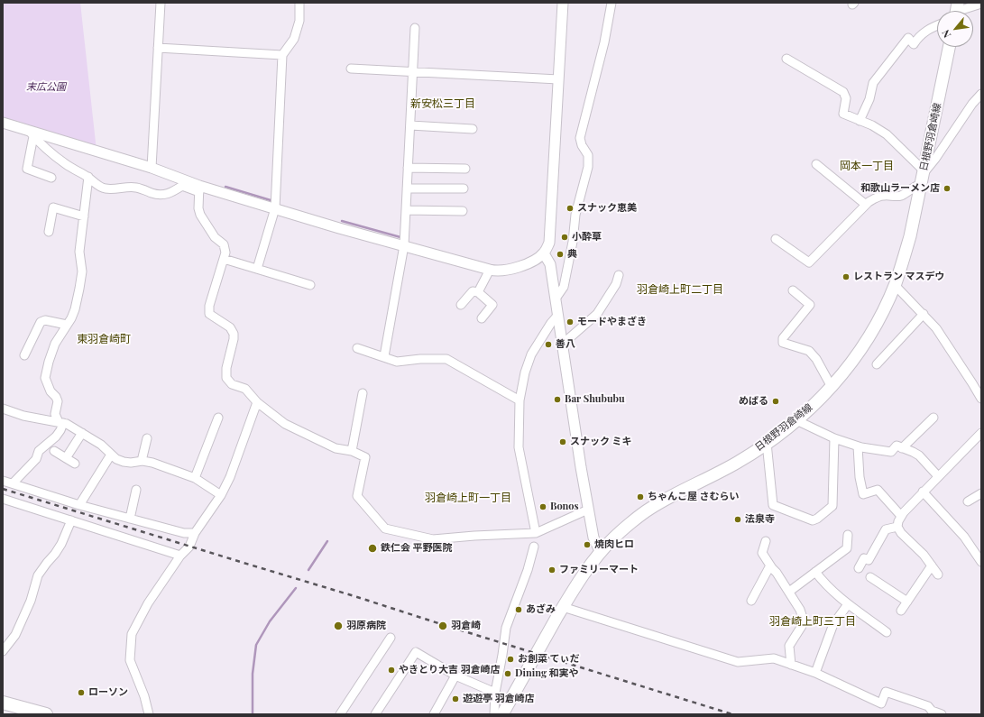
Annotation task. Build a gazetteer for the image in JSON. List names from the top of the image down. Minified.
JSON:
{"streets":{"main road":["日根野羽倉崎線"]},"districts":["新安松三丁目","岡本一丁目","羽倉崎上町二丁目","東羽倉崎町","羽倉崎上町一丁目","羽倉崎上町三丁目"],"parks":["末広公園"],"places":["和歌山ラーメン店","スナック恵美","小酔草","典","レストラン マスデウ","モードやまざき","善八","Bar Shububu","めばる","スナック ミキ","ちゃんこ屋 さむらい","Bonos","法泉寺","焼肉ヒロ","鉄仁会 平野医院","ファミリーマート","あざみ","羽原病院","羽倉崎","お創菜 てぃだ","やきとり大吉 羽倉崎店","Dining 和実や","ローソン","遊遊亭 羽倉崎店"],"north":"bottom left"}
